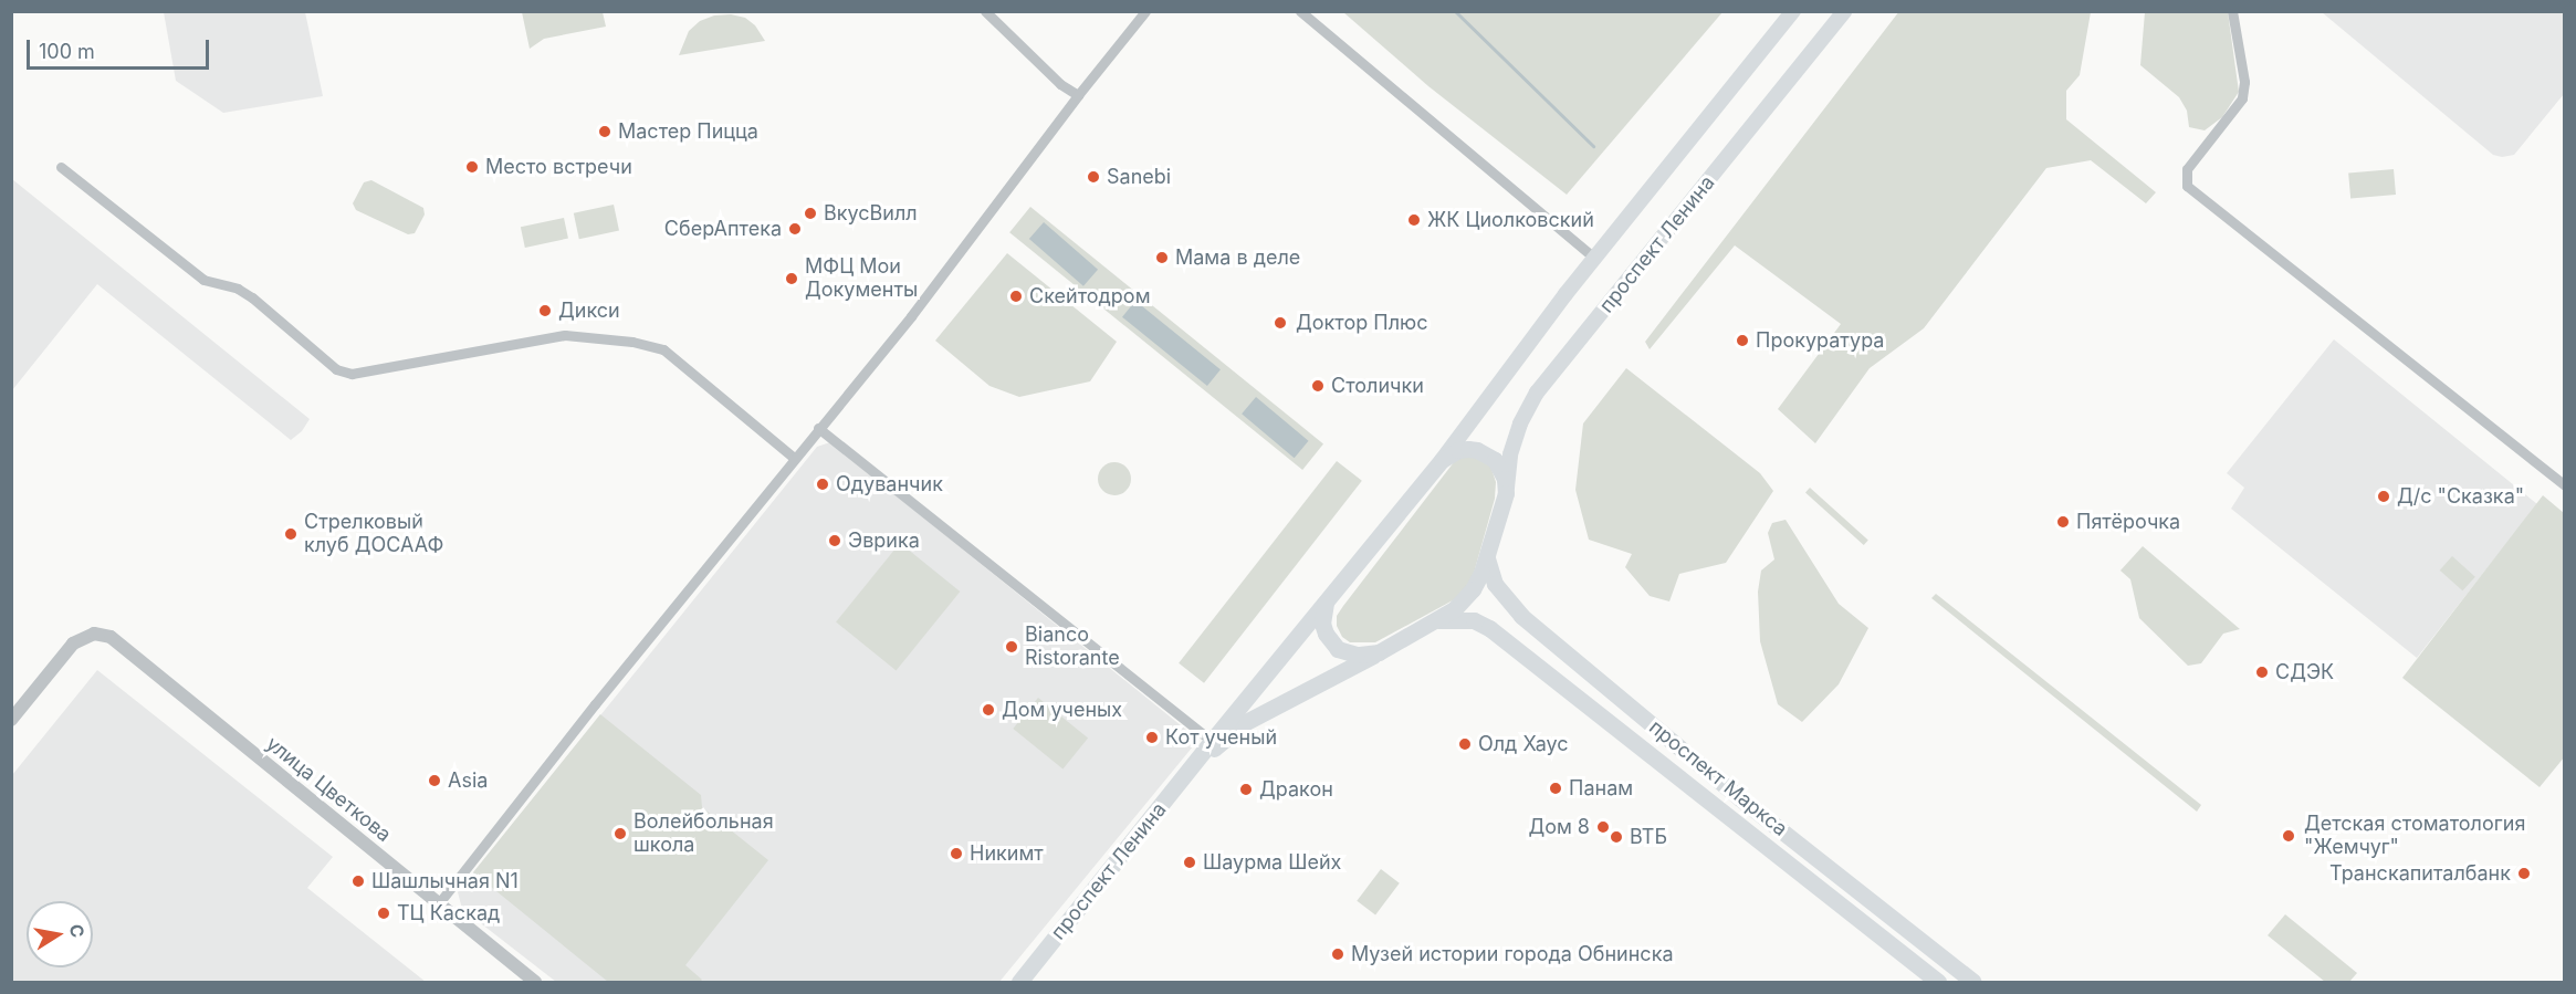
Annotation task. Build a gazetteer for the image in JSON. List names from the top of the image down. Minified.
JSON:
{"streets":{"main road":["проспект Ленина","проспект Маркса"],"street":["улица Цветкова"]},"crossings":[["проспект Ленина","проспект Маркса"]],"places":["Мастер Пицца","Место встречи","Sanebi","ВкусВилл","ЖК Циолковский","СберАптека","Мама в деле","МФЦ Мои Документы","Скейтодром","Дикси","Доктор Плюс","Прокуратура","Столички","Одуванчик","Д/с \"Сказка\"","Пятёрочка","Стрелковый клуб ДОСААФ","Эврика","Bianco Ristorante","СДЭК","Дом ученых","Кот ученый","Олд Хаус","Asia","Панам","Дракон","Дом 8","Волейбольная школа","Детская стоматология \"Жемчуг\"","ВТБ","Никимт","Шаурма Шейх","Транскапиталбанк","Шашлычная N1","ТЦ Каскад","Музей истории города Обнинска"],"scale_bar":"100 m","north":"right"}
